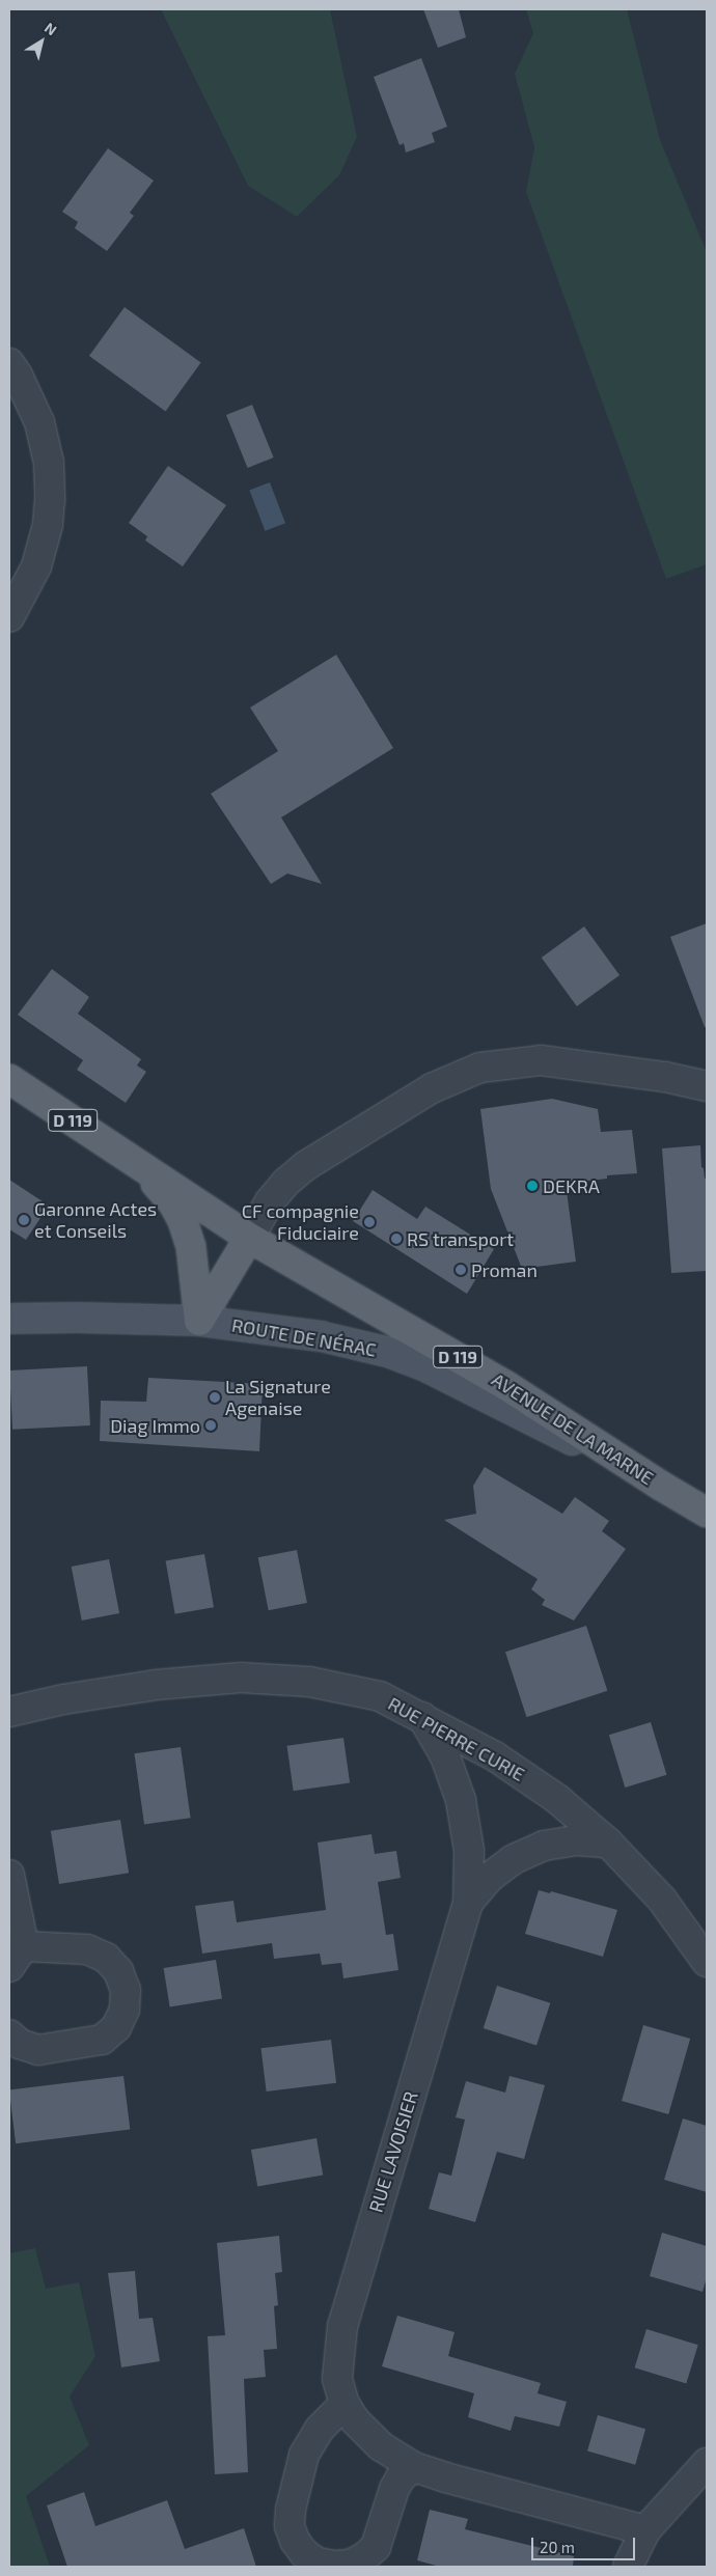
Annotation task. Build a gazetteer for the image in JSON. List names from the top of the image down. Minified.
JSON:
{"streets":{"main road":["D 119","ROUTE DE NÉRAC","AVENUE DE LA MARNE"],"street":["RUE PIERRE CURIE","RUE LAVOISIER"]},"crossings":[["D 119","ROUTE DE NÉRAC"],["D 119","AVENUE DE LA MARNE"],["ROUTE DE NÉRAC","AVENUE DE LA MARNE"],["RUE PIERRE CURIE","RUE LAVOISIER"]],"places":["DEKRA","Garonne Actes et Conseils","CF compagnie Fiduciaire","RS transport","Proman","La Signature Agenaise","Diag Immo"],"scale_bar":"20 m","north":"top right"}
